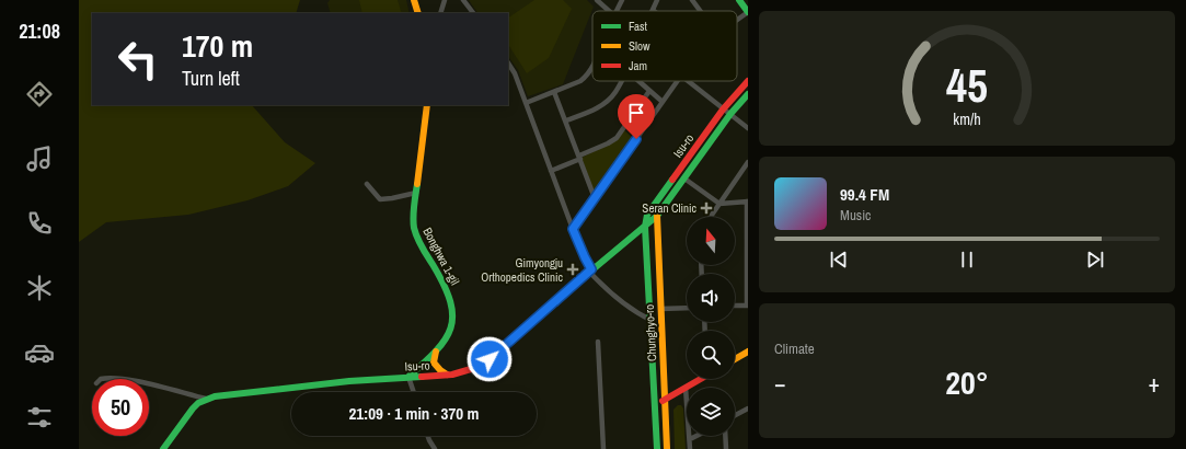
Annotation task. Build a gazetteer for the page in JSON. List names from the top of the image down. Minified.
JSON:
{"streets":{"main road":["Isu-ro","Bonghwa 1-gil","Chunghyo-ro"]},"crossings":[["Isu-ro","Bonghwa 1-gil"],["Isu-ro","Chunghyo-ro"]],"places":{"health":["Seran Clinic","Gimyongju Orthopedics Clinic"]},"legend":["Fast","Slow","Jam"],"north":"top","page":{"tabs":"21:08","turn":["170 m","Turn left"],"song":["99.4 FM","Music"],"tile":"Climate","heat":["−","20°","+"],"limit":"50","trip":"21:09 · 1 min · 370 m","gauge":["45","km/h"]}}
